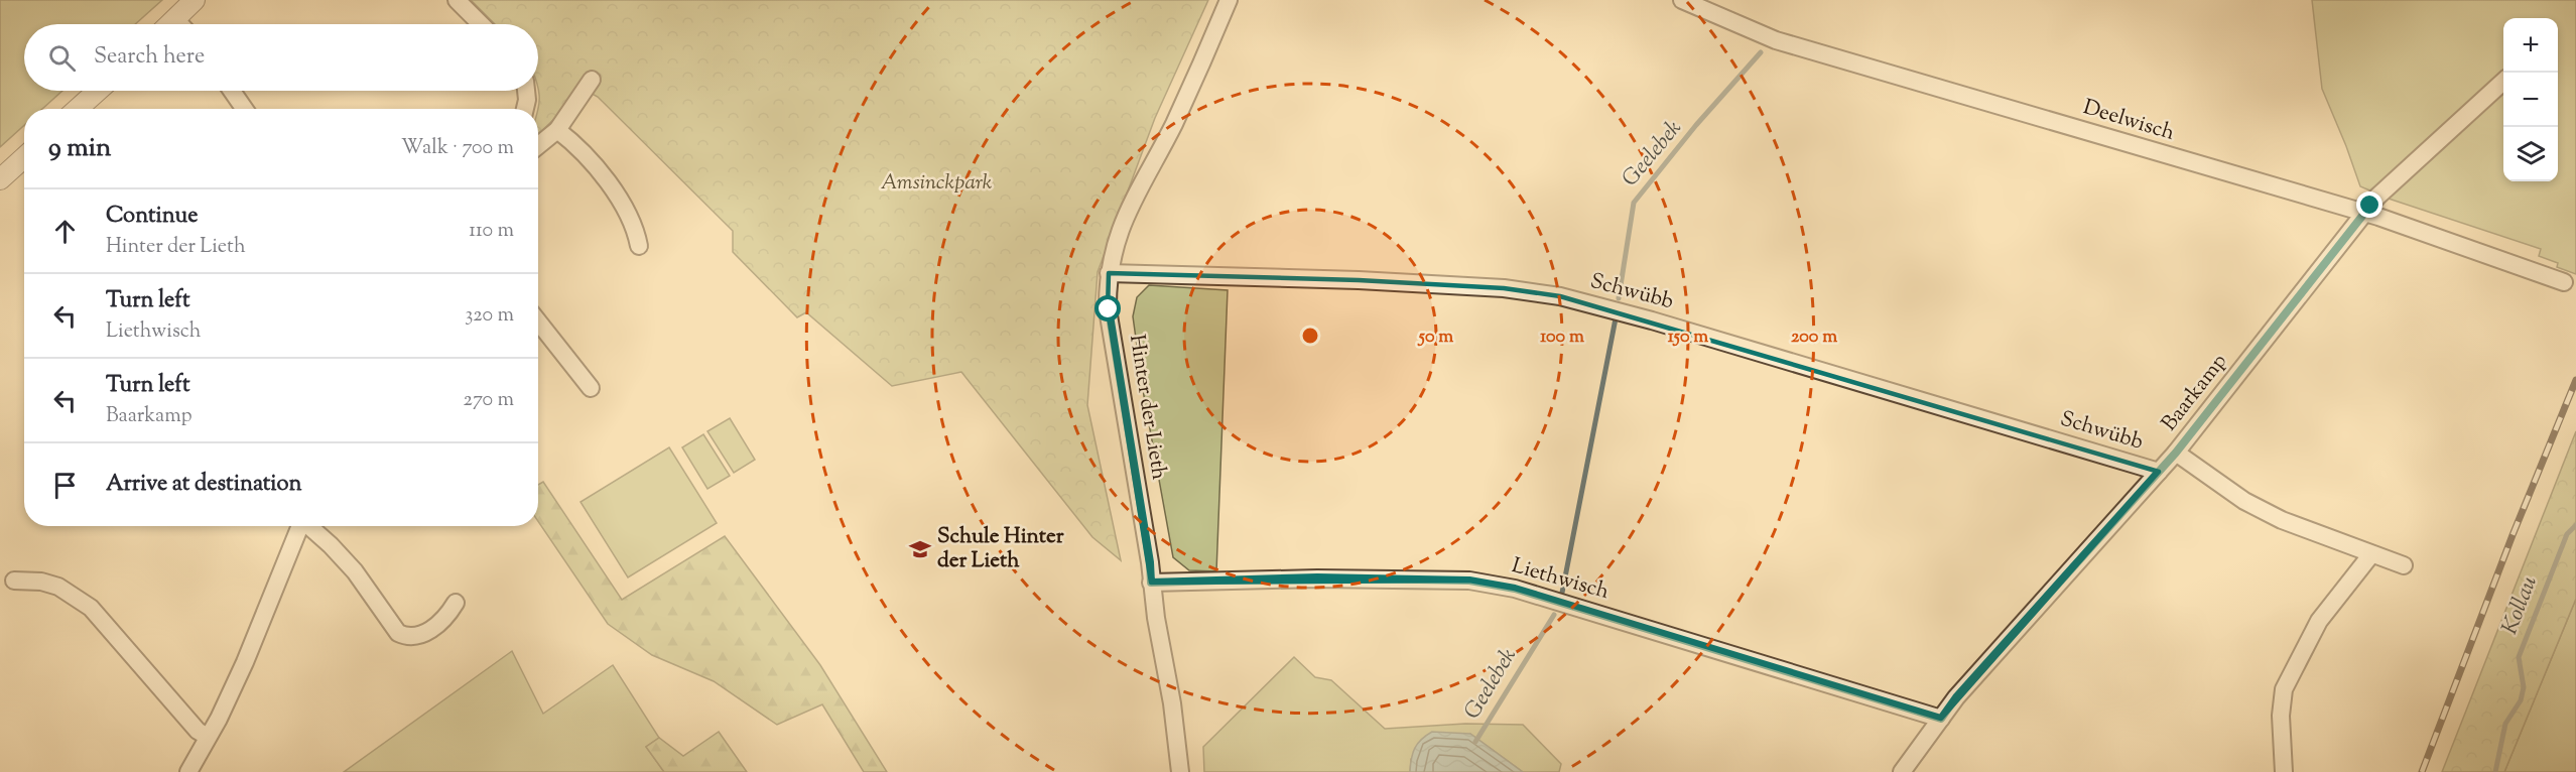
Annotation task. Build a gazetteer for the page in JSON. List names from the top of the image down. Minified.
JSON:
{"streets":{"street":["Deelwisch","Schwübb","Baarkamp","Hinter der Lieth","Liethwisch"]},"crossings":[["Deelwisch","Baarkamp"],["Schwübb","Baarkamp"],["Schwübb","Hinter der Lieth"],["Baarkamp","Liethwisch"],["Hinter der Lieth","Liethwisch"]],"water":["Geelebek","Kollau"],"parks":["Amsinckpark"],"places":{"school or university":["Schule Hinter der Lieth"]},"page":{"map_buttons":["+","−"],"search":"Search here","heading":["9 min","Walk · 700 m"],"list":[["Continue","Hinter der Lieth","110 m"],["Turn left","Liethwisch","320 m"],["Turn left","Baarkamp","270 m"],"Arrive at destination"]},"rings":["50 m","100 m","150 m","200 m"]}
